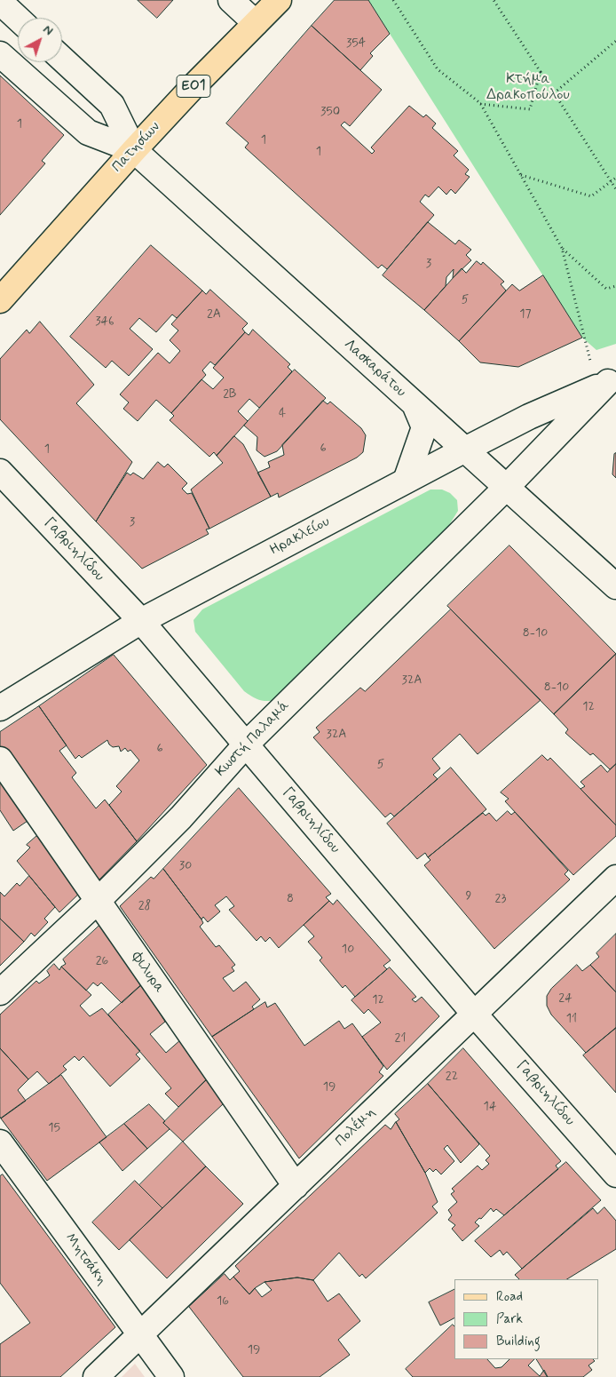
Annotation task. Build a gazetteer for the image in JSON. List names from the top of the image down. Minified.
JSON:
{"streets":{"main road":["ΕΟ1","Πατησίων"],"street":["Λασκαράτου","Ηρακλείου","Γαβριηλίδου","Κωστή Παλαμά","Φιλυρα","Πολέμη","Μητσάκη"]},"crossings":[["Πατησίων","Λασκαράτου"],["Λασκαράτου","Ηρακλείου"],["Λασκαράτου","Κωστή Παλαμά"],["Ηρακλείου","Γαβριηλίδου"],["Γαβριηλίδου","Κωστή Παλαμά"],["Γαβριηλίδου","Πολέμη"],["Κωστή Παλαμά","Φιλυρα"],["Φιλυρα","Πολέμη"],["Πολέμη","Μητσάκη"]],"parks":["Κτήμα Δρακοπούλου"],"house_numbers":["354","350","1","1","1","3","5","2Α","17","346","2Β","4","6","1","3","8-10","32Α","8-10","12","32Α","6","5","30","9","8","23","28","10","26","24","12","11","21","22","19","14","15","16","19"],"legend":["Road","Park","Building"],"north":"top right"}
